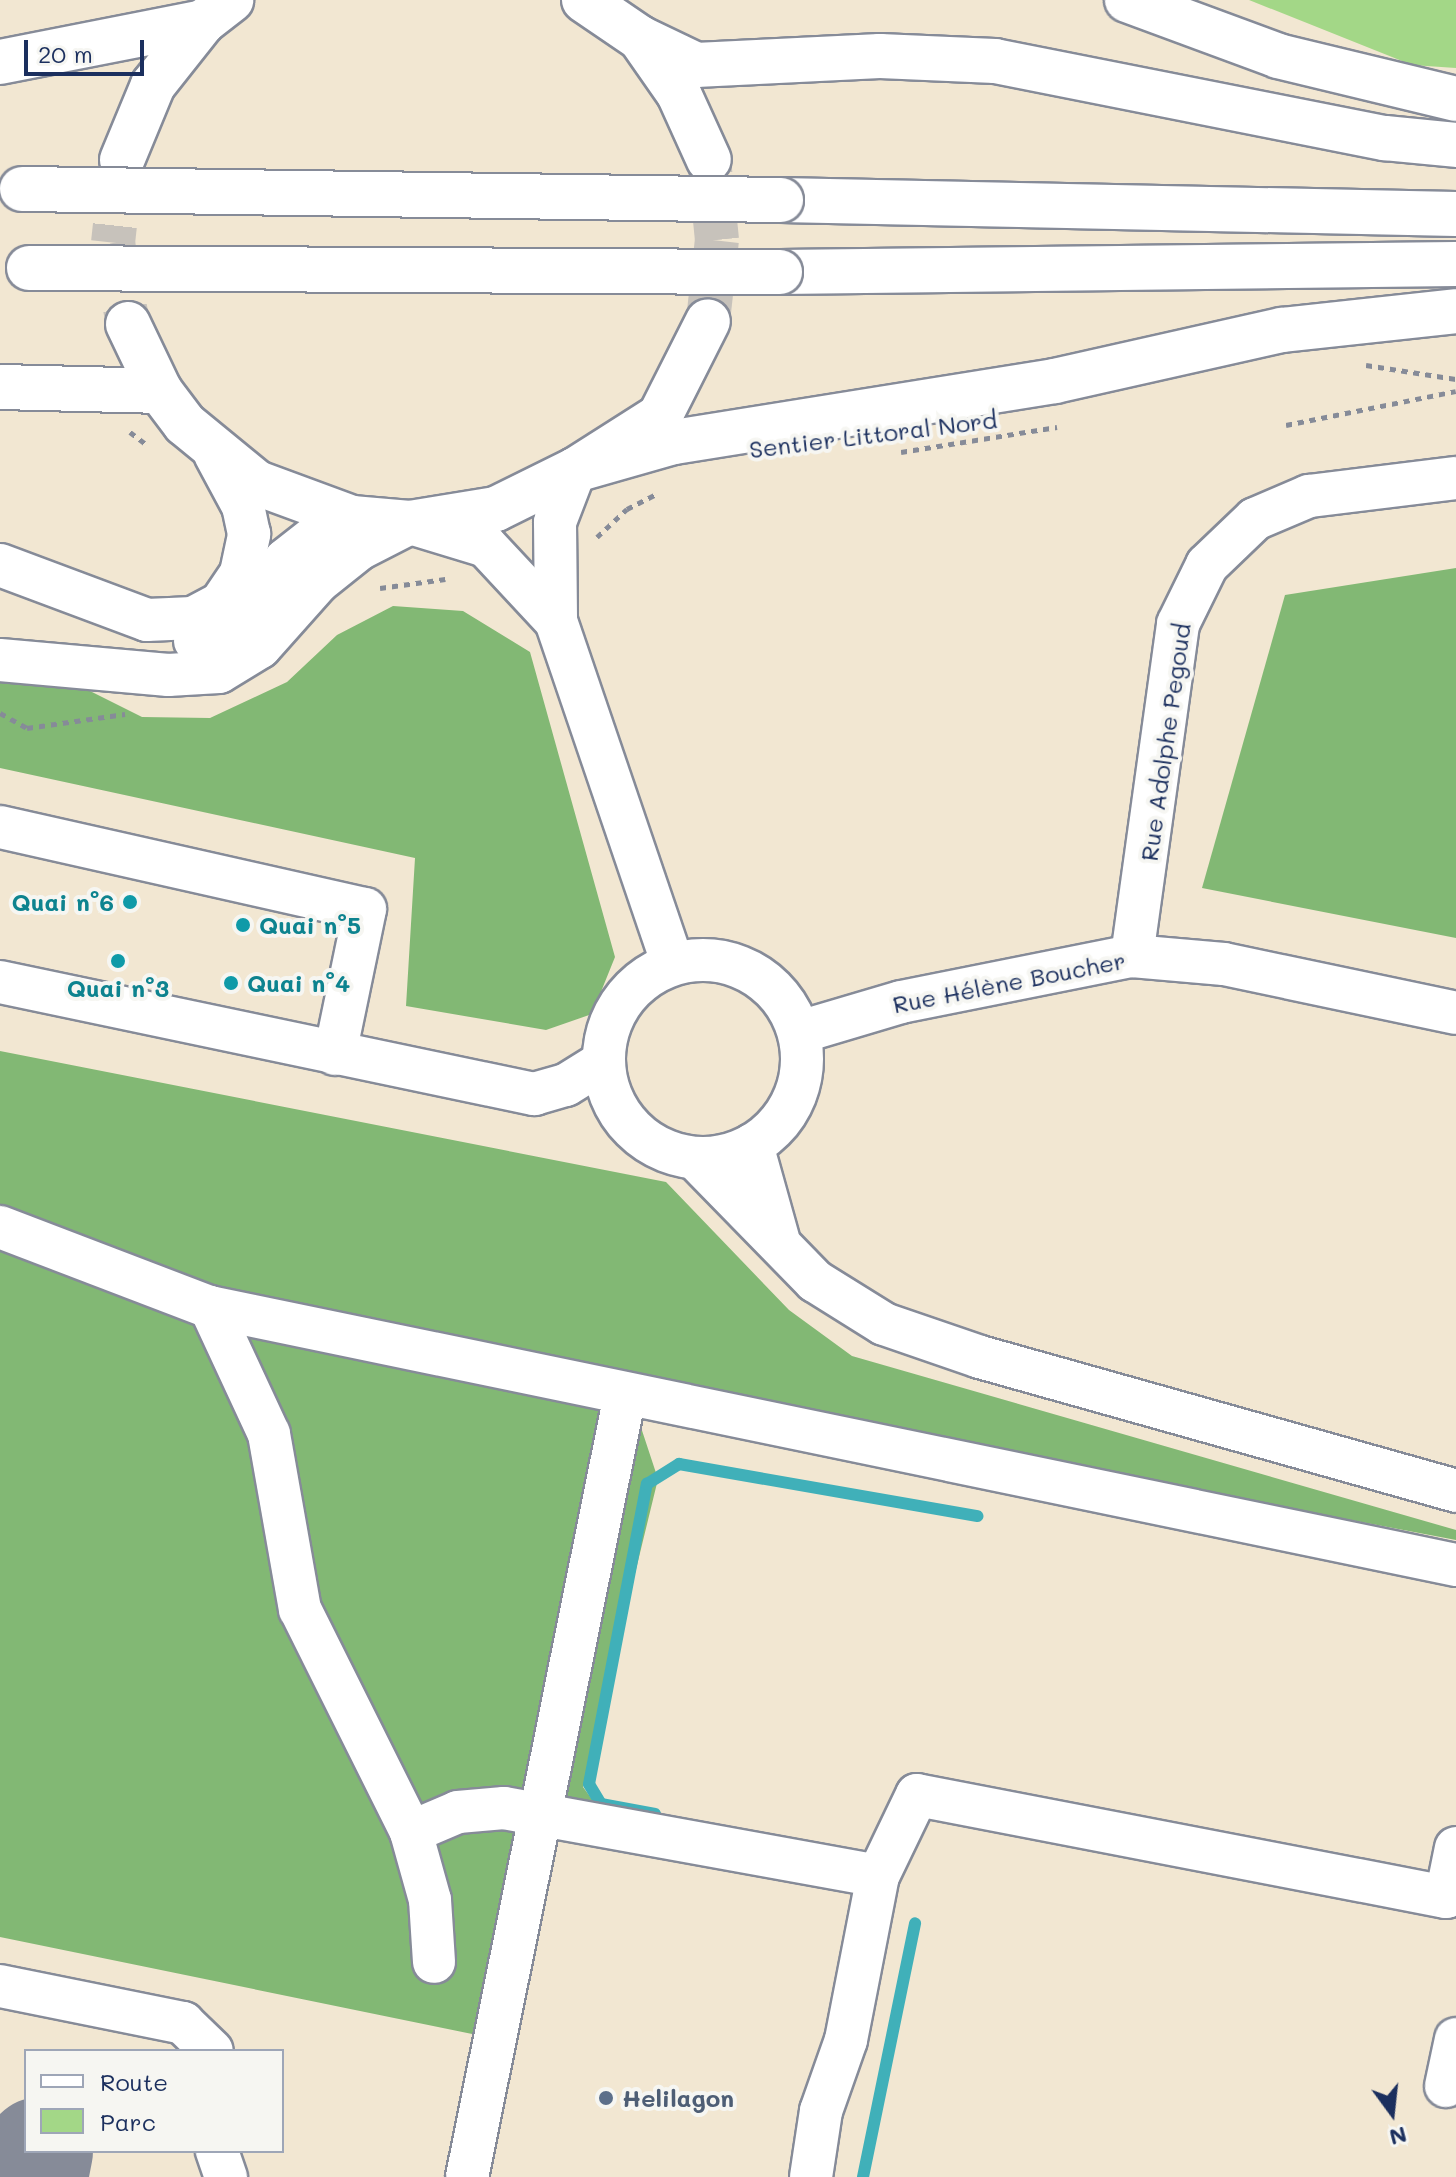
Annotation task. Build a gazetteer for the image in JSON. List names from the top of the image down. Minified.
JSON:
{"streets":{"street":["Rue Adolphe Pegoud","Rue Hélène Boucher"],"path":["Sentier Littoral Nord"]},"crossings":[["Rue Adolphe Pegoud","Rue Hélène Boucher"]],"places":["Quai n°6","Quai n°5","Quai n°3","Quai n°4","Helilagon"],"legend":["Route","Parc"],"scale_bar":"20 m","north":"bottom"}
